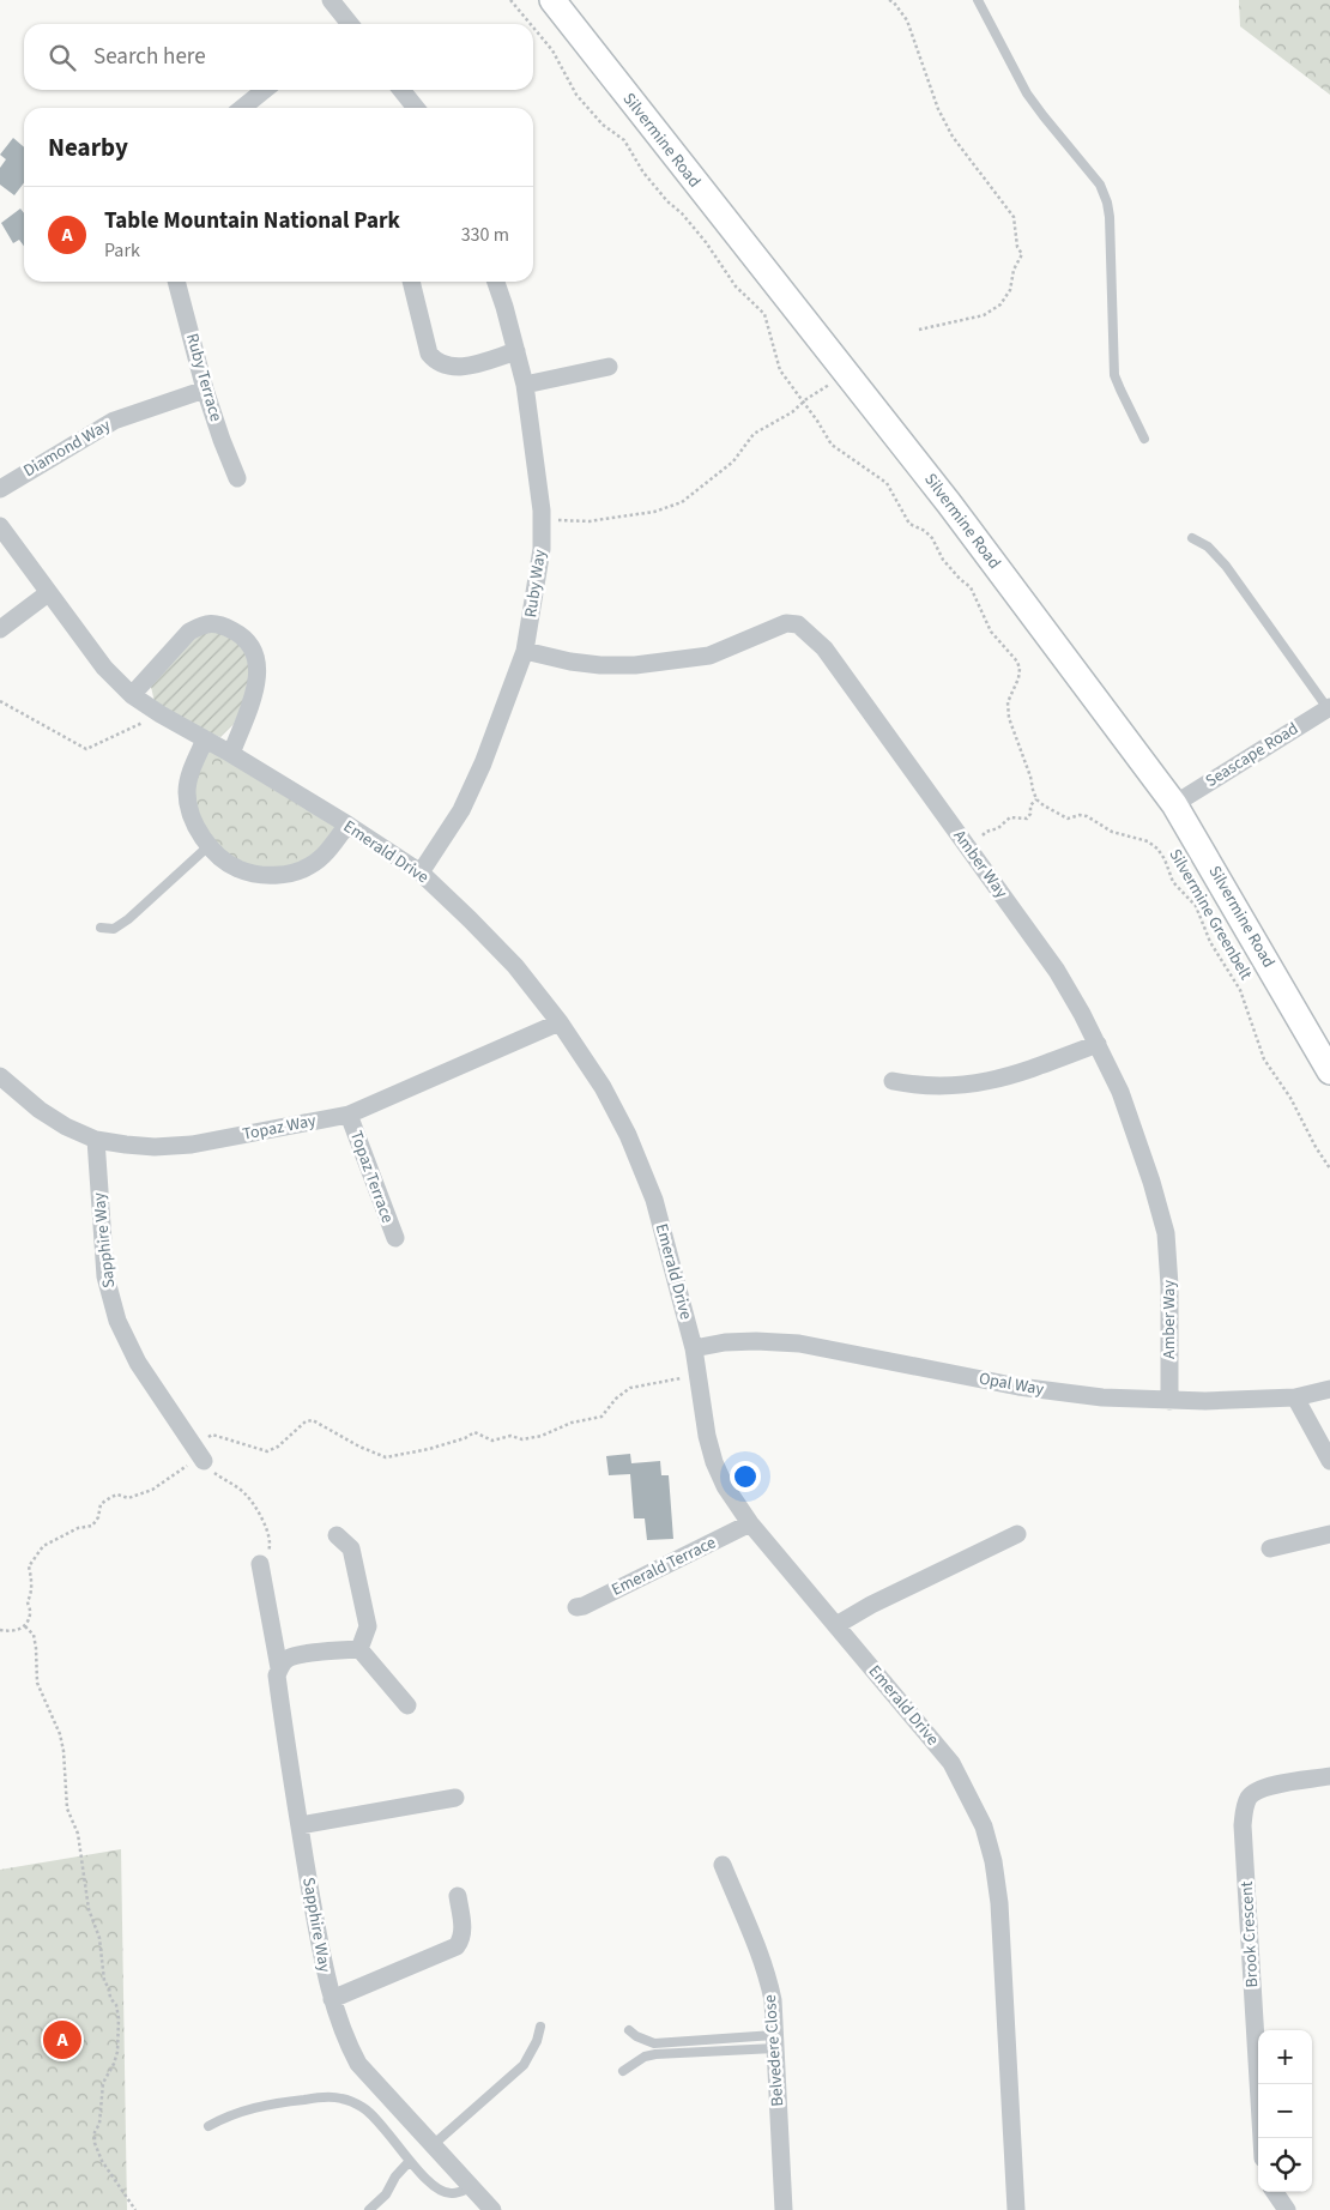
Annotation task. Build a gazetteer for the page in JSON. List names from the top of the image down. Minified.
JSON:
{"streets":{"street":["Silvermine Road","Ruby Terrace","Diamond Way","Ruby Way","Seascape Road","Emerald Drive","Amber Way","Topaz Way","Topaz Terrace","Sapphire Way","Opal Way","Emerald Terrace","Brook Crescent","Belvedere Close"],"path":["Silvermine Greenbelt"]},"crossings":[["Silvermine Road","Seascape Road"],["Ruby Terrace","Diamond Way"],["Ruby Way","Emerald Drive"],["Ruby Way","Amber Way"],["Emerald Drive","Topaz Way"],["Emerald Drive","Opal Way"],["Emerald Drive","Emerald Terrace"],["Amber Way","Opal Way"],["Topaz Way","Topaz Terrace"],["Topaz Way","Sapphire Way"]],"page":{"search":"Search here","heading":"Nearby","list":[{"mark":"A","name":"Table Mountain National Park","note":"Park","value":"330 m"}],"pins":"A","map_buttons":["+","−"]}}
